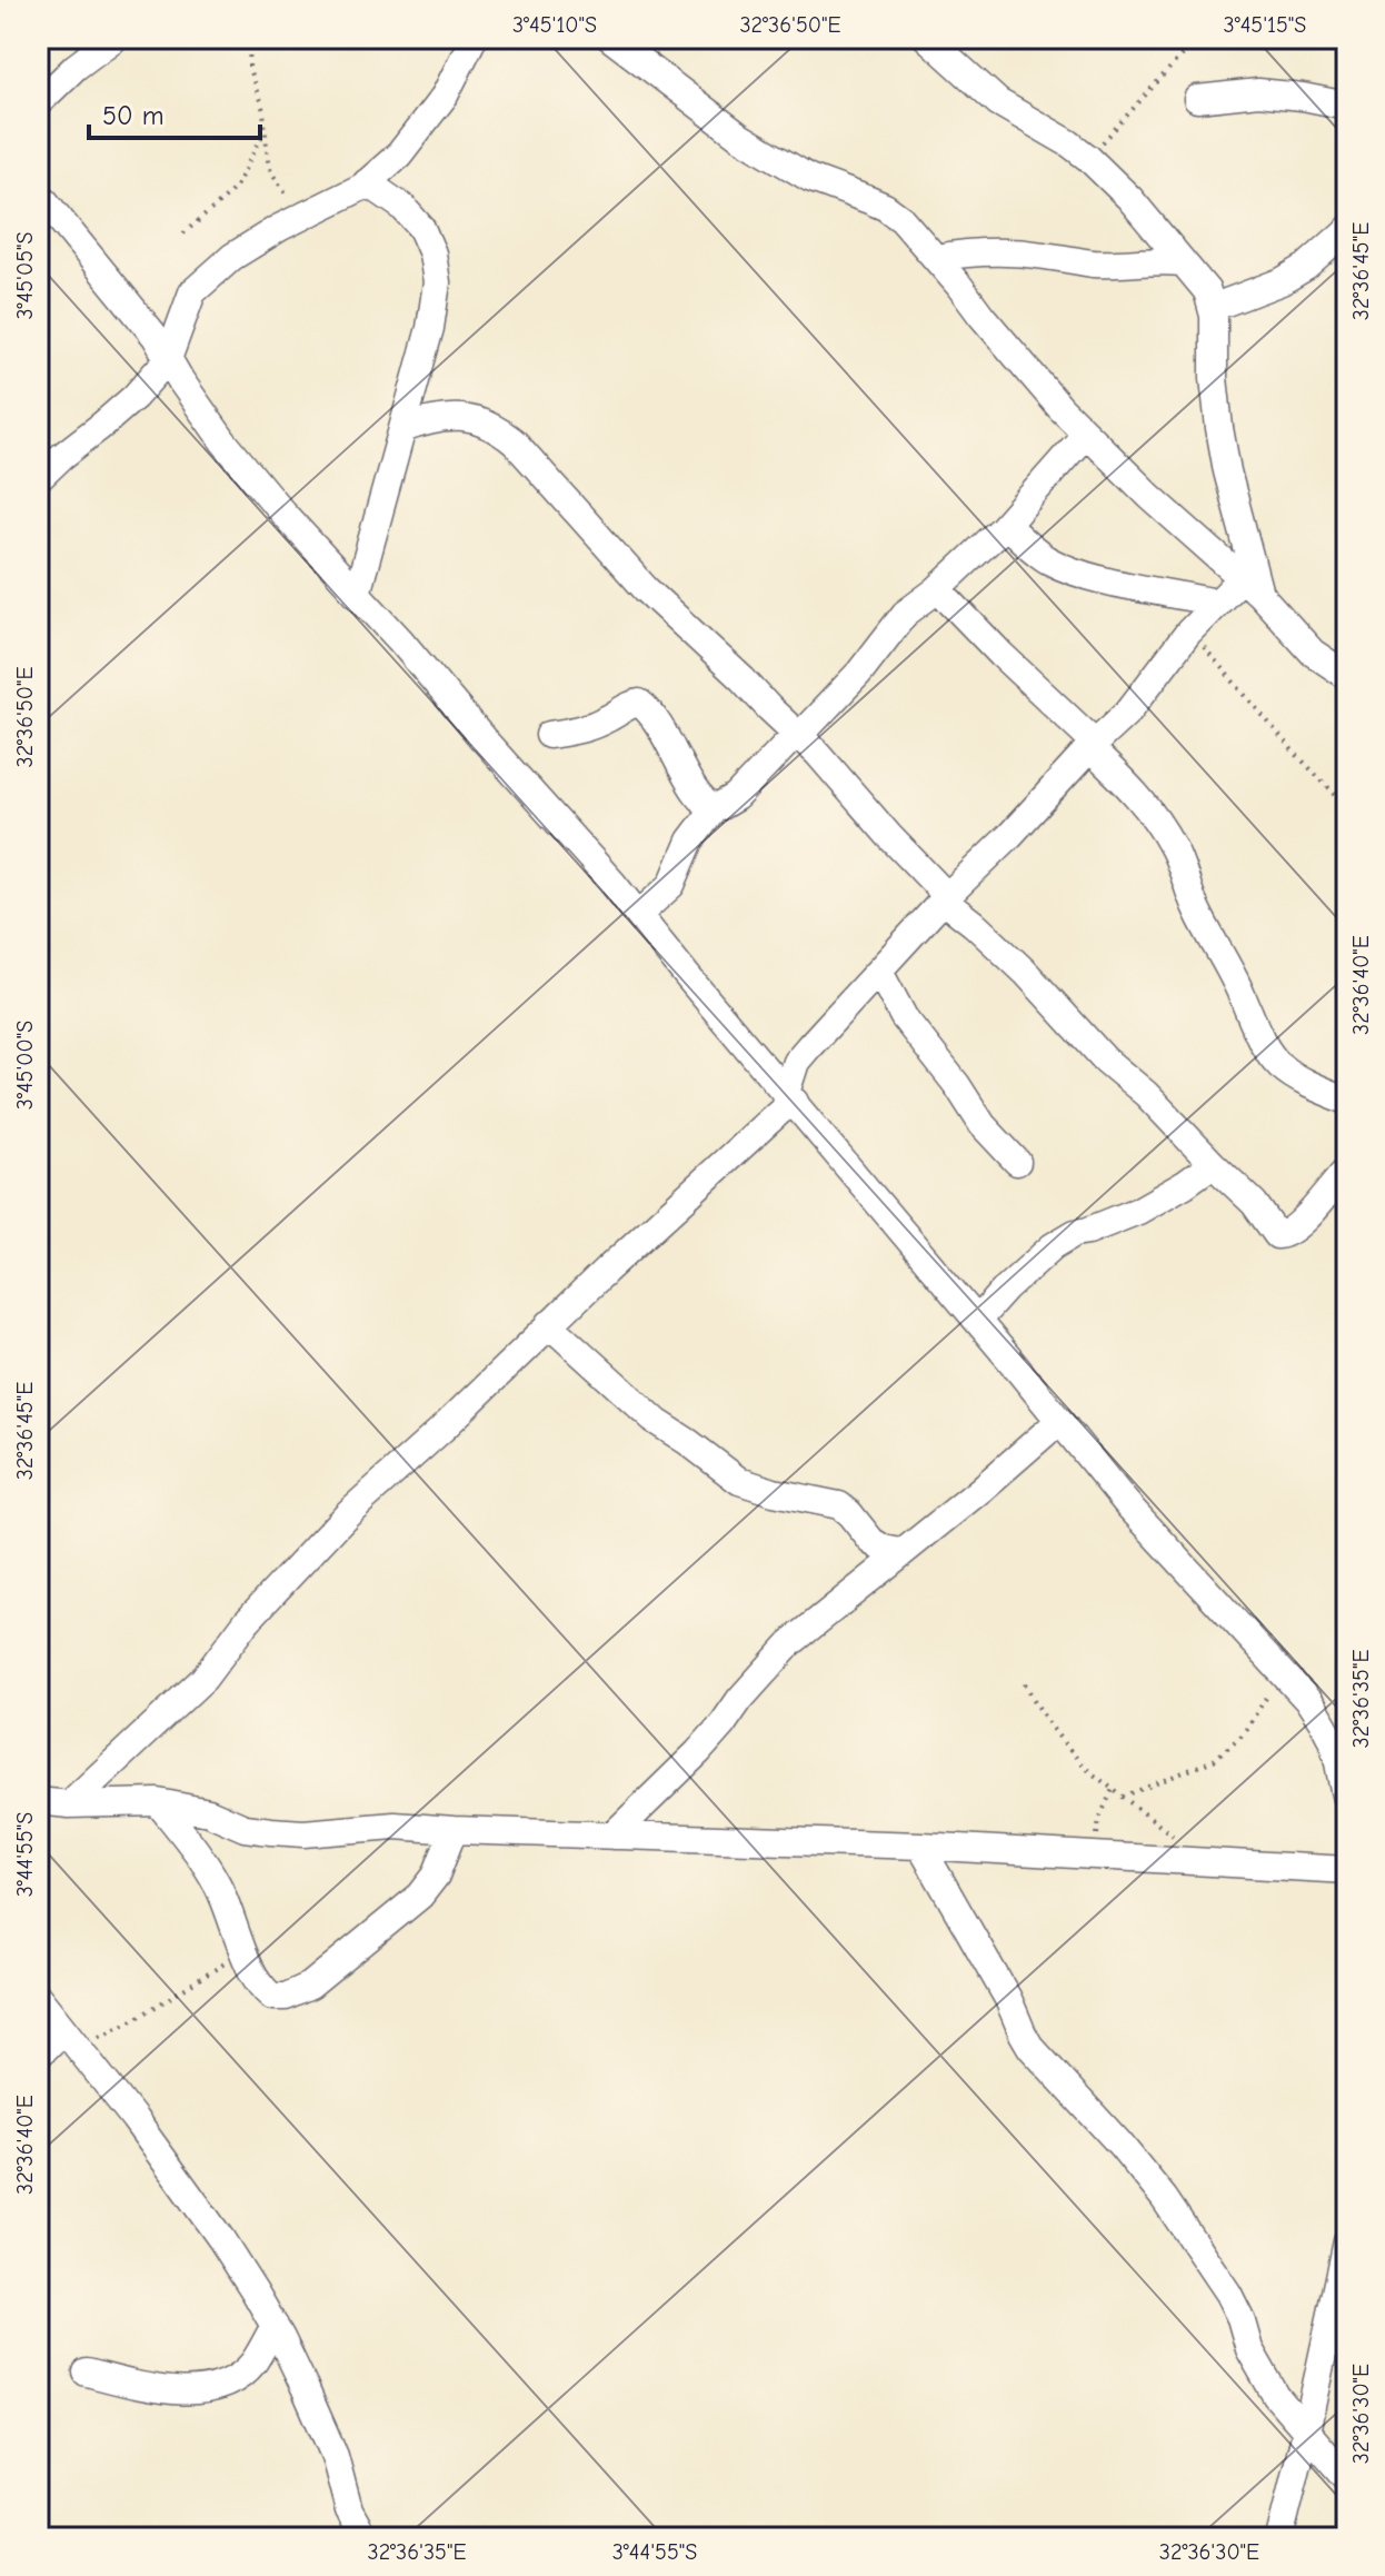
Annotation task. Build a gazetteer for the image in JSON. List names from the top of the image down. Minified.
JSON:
{"scale_bar":"50 m","coordinates":["3°45'10\"S","32°36'50\"E","3°45'15\"S","32°36'45\"E","3°45'05\"S","32°36'40\"E","3°45'00\"S","32°36'35\"E","3°44'55\"S","32°36'30\"E"]}
